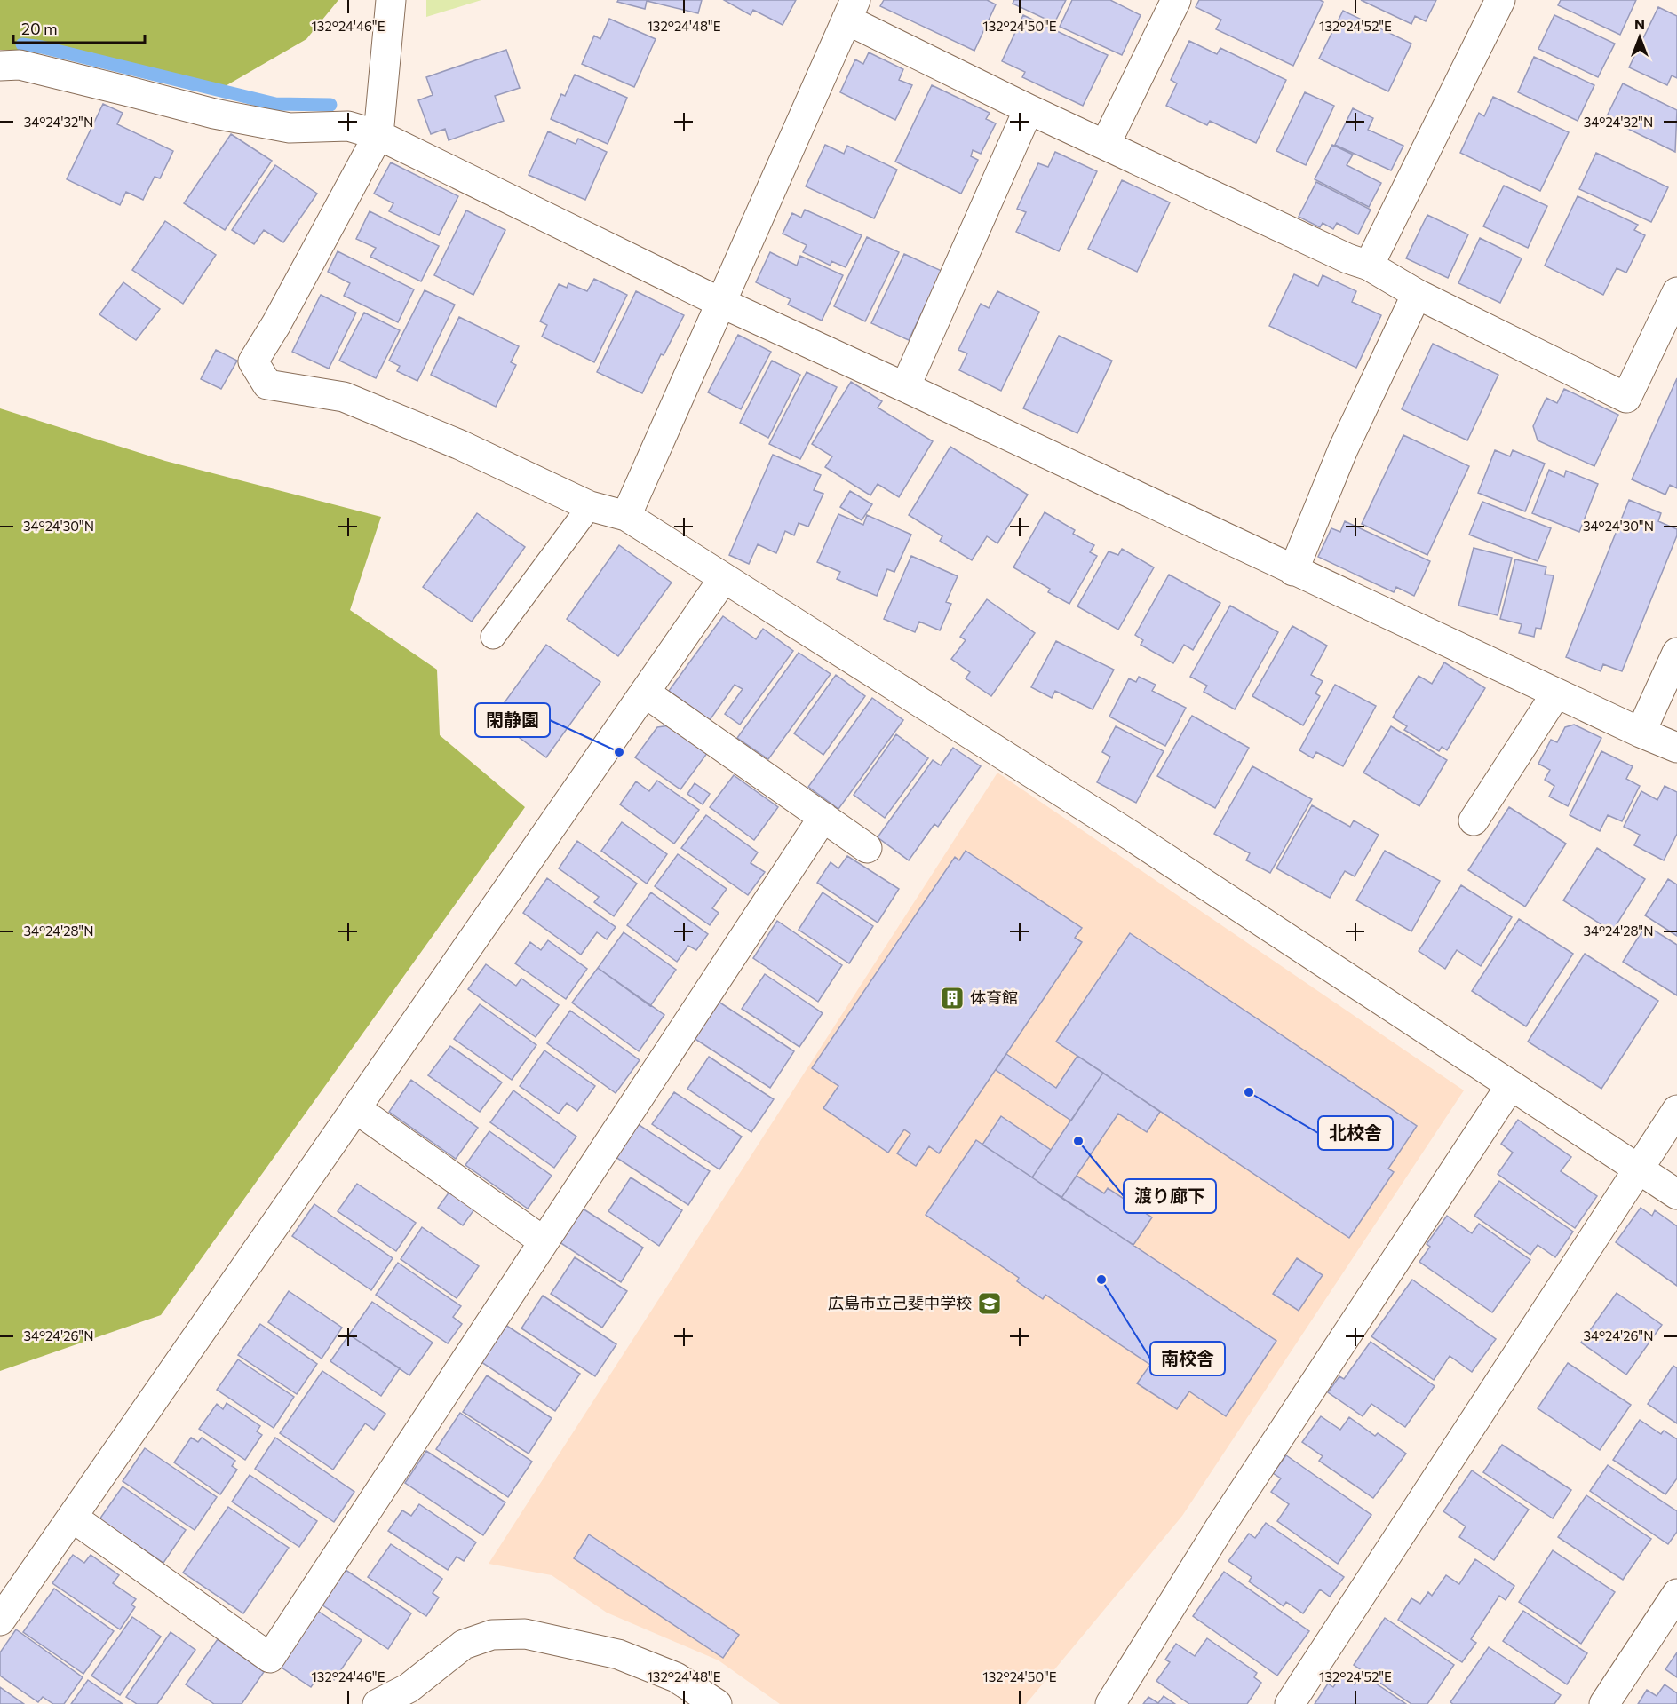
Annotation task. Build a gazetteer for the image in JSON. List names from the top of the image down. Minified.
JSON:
{"places":{"other":["閑静園","北校舎","渡り廊下","南校舎"],"building":["体育館"],"school or university":["広島市立己斐中学校"]},"scale_bar":"20 m","north":"top","coordinates":["132°24'46\"E","132°24'48\"E","132°24'50\"E","132°24'52\"E","34°24'32\"N","34°24'30\"N","34°24'28\"N","34°24'26\"N"]}
